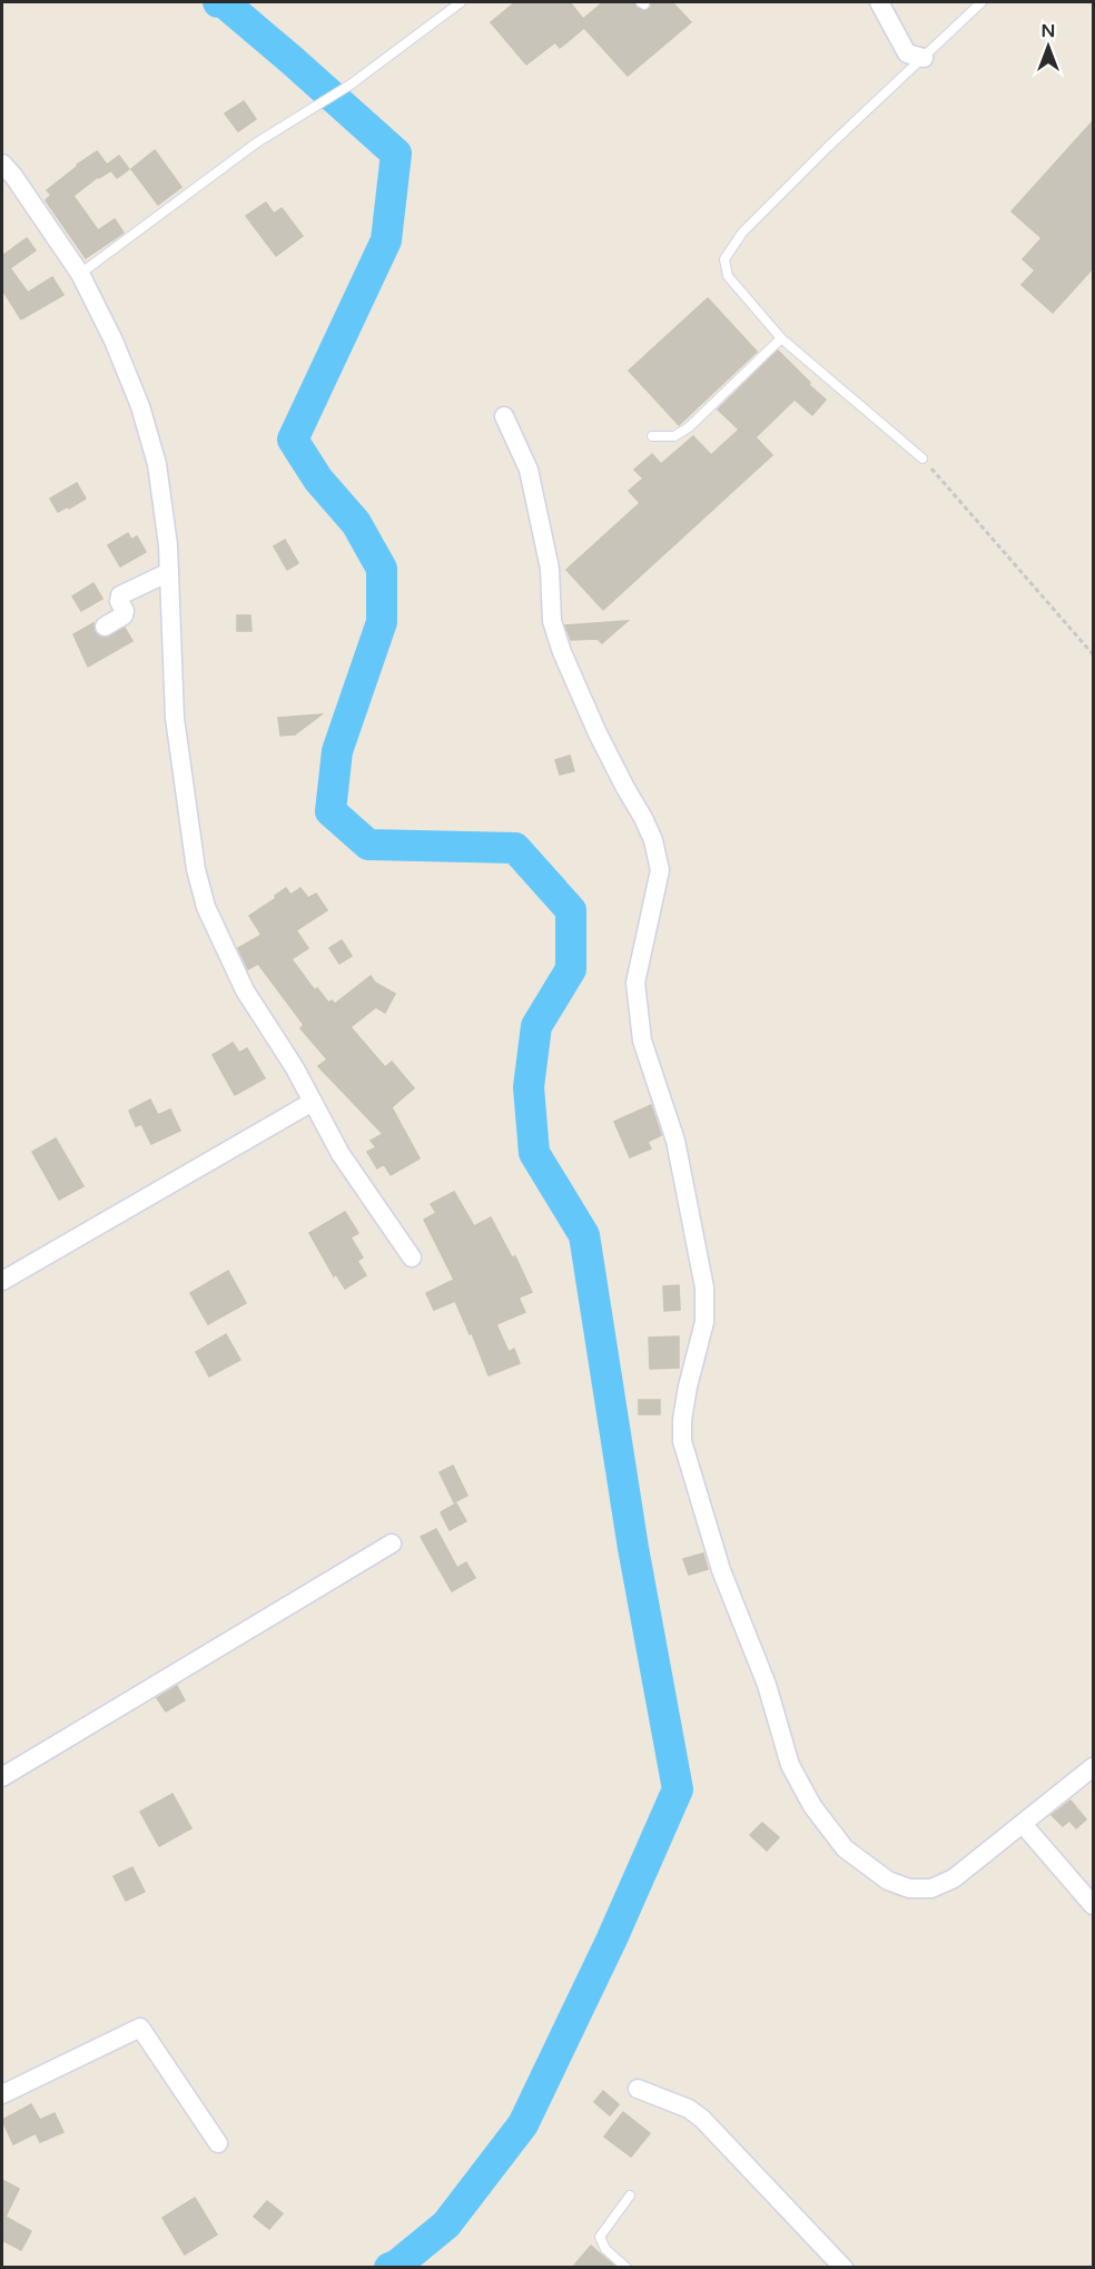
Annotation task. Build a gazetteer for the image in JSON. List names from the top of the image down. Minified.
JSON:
{"north":"top"}
